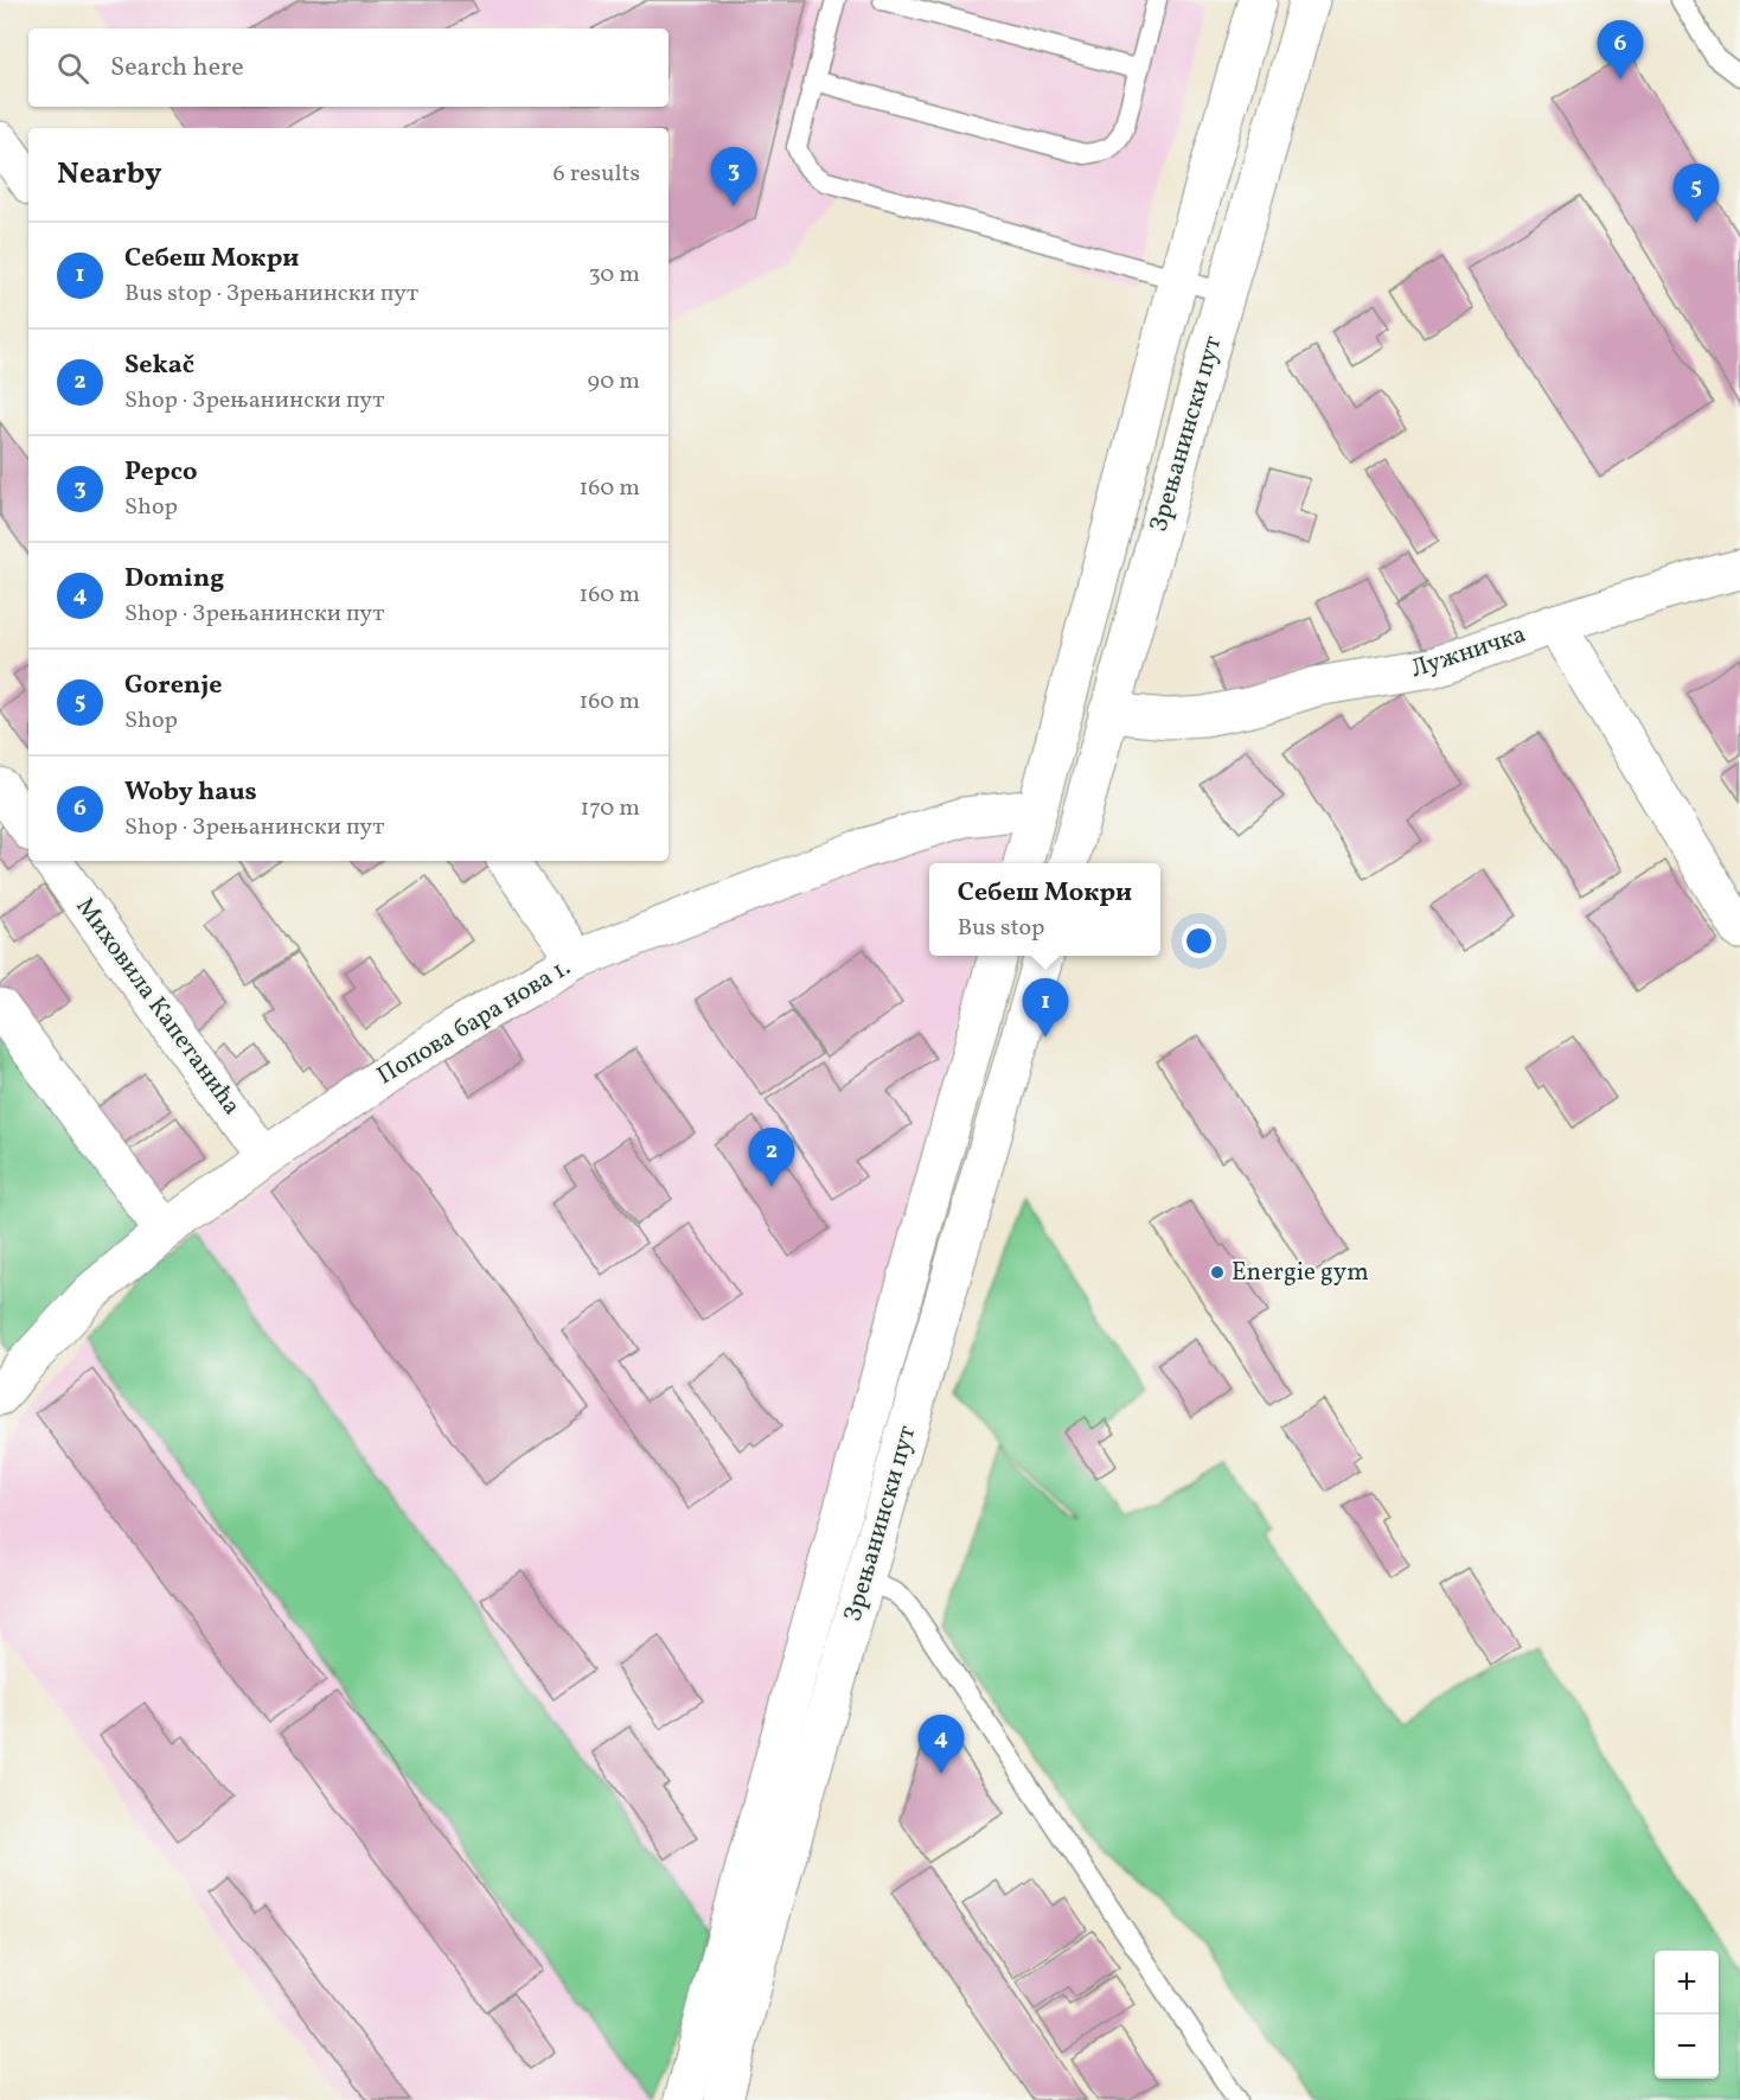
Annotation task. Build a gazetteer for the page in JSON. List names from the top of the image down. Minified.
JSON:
{"streets":{"main road":["Зрењанински пут","Лужничка","Миховила Капетанића","Попова бара нова 1."]},"crossings":[["Зрењанински пут","Лужничка"],["Зрењанински пут","Попова бара нова 1."],["Миховила Капетанића","Попова бара нова 1."]],"places":["Energie gym"],"page":{"pins":["6","3","5","1","2","4"],"search":"Search here","heading":["Nearby","6 results"],"list":[{"mark":"1","name":"Себеш Мокри","note":"Bus stop · Зрењанински пут","value":"30 m"},{"mark":"2","name":"Sekač","note":"Shop · Зрењанински пут","value":"90 m"},{"mark":"3","name":"Pepco","note":"Shop","value":"160 m"},{"mark":"4","name":"Doming","note":"Shop · Зрењанински пут","value":"160 m"},{"mark":"5","name":"Gorenje","note":"Shop","value":"160 m"},{"mark":"6","name":"Woby haus","note":"Shop · Зрењанински пут","value":"170 m"}],"popup":["Себеш Мокри","Bus stop"],"map_buttons":["+","−"]}}
